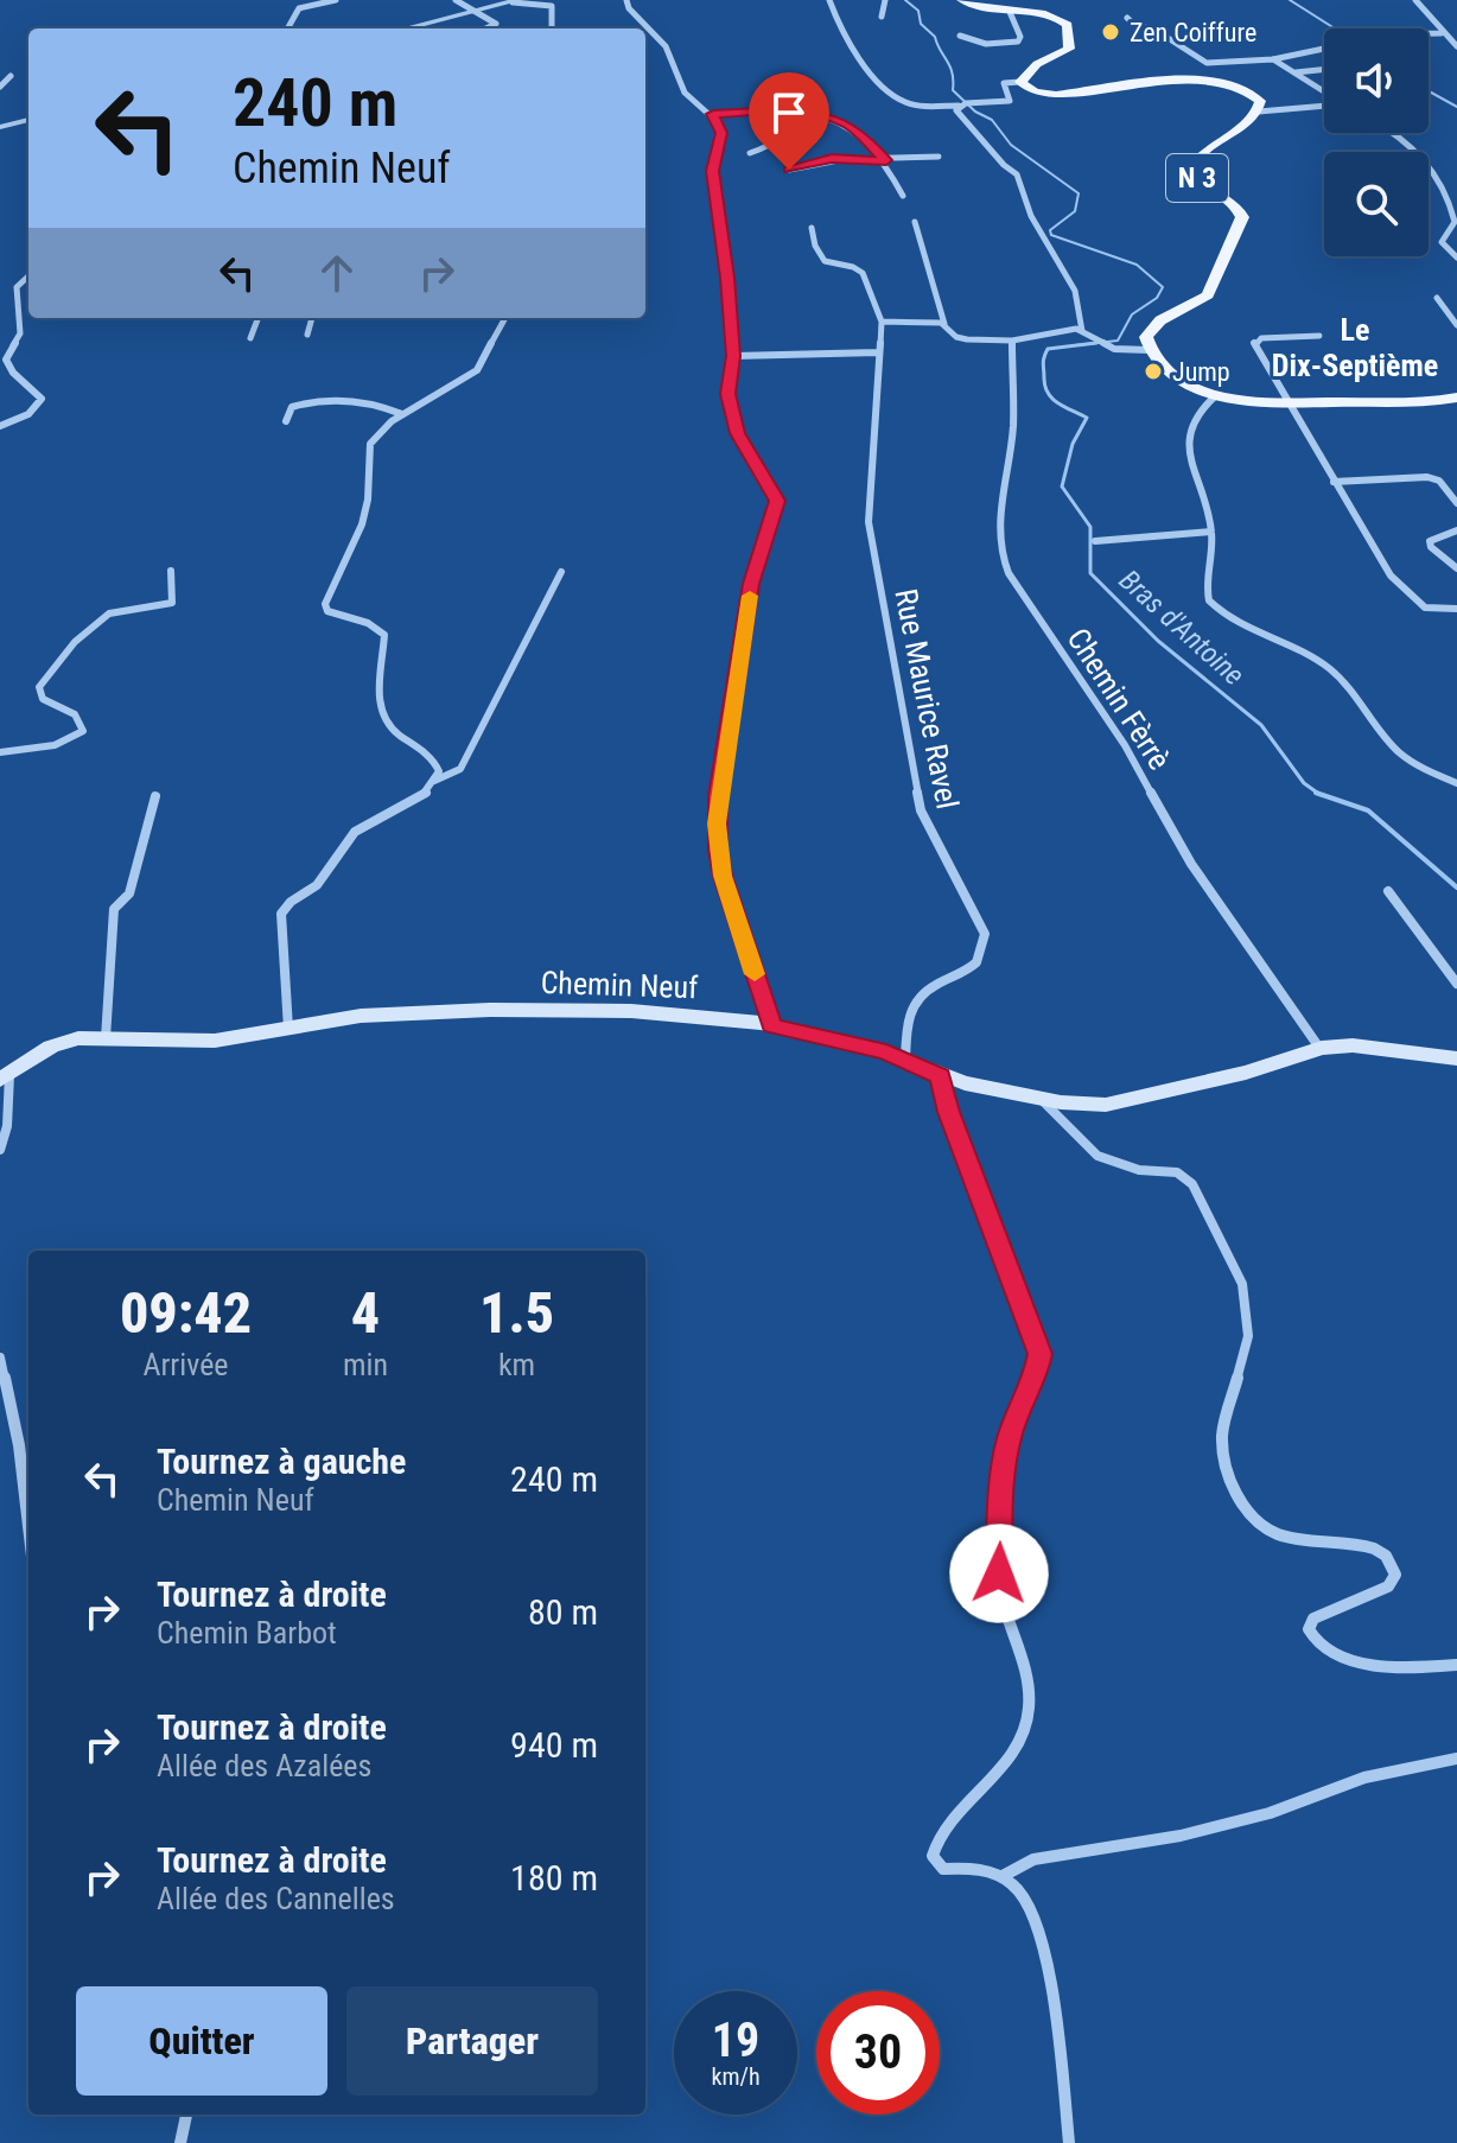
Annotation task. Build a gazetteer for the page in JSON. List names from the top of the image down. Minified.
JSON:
{"streets":{"main road":["N 3","Chemin Neuf"],"street":["Rue Maurice Ravel","Chemin Fèrrè"]},"crossings":[["Rue Maurice Ravel","Chemin Neuf"],["Chemin Fèrrè","Chemin Neuf"]],"districts":["Le Dix-Septième"],"water":["Bras d'Antoine"],"places":["Zen Coiffure","Jump"],"page":{"turn":["240 m","Chemin Neuf"],"eta":["09:42","Arrivée","4","min","1.5","km"],"list":[{"name":"Tournez à gauche","note":"Chemin Neuf","value":"240 m"},{"name":"Tournez à droite","note":"Chemin Barbot","value":"80 m"},{"name":"Tournez à droite","note":"Allée des Azalées","value":"940 m"},{"name":"Tournez à droite","note":"Allée des Cannelles","value":"180 m"}],"buttons":["Quitter","Partager"],"speed":"19 km/h","limit":"30"}}
